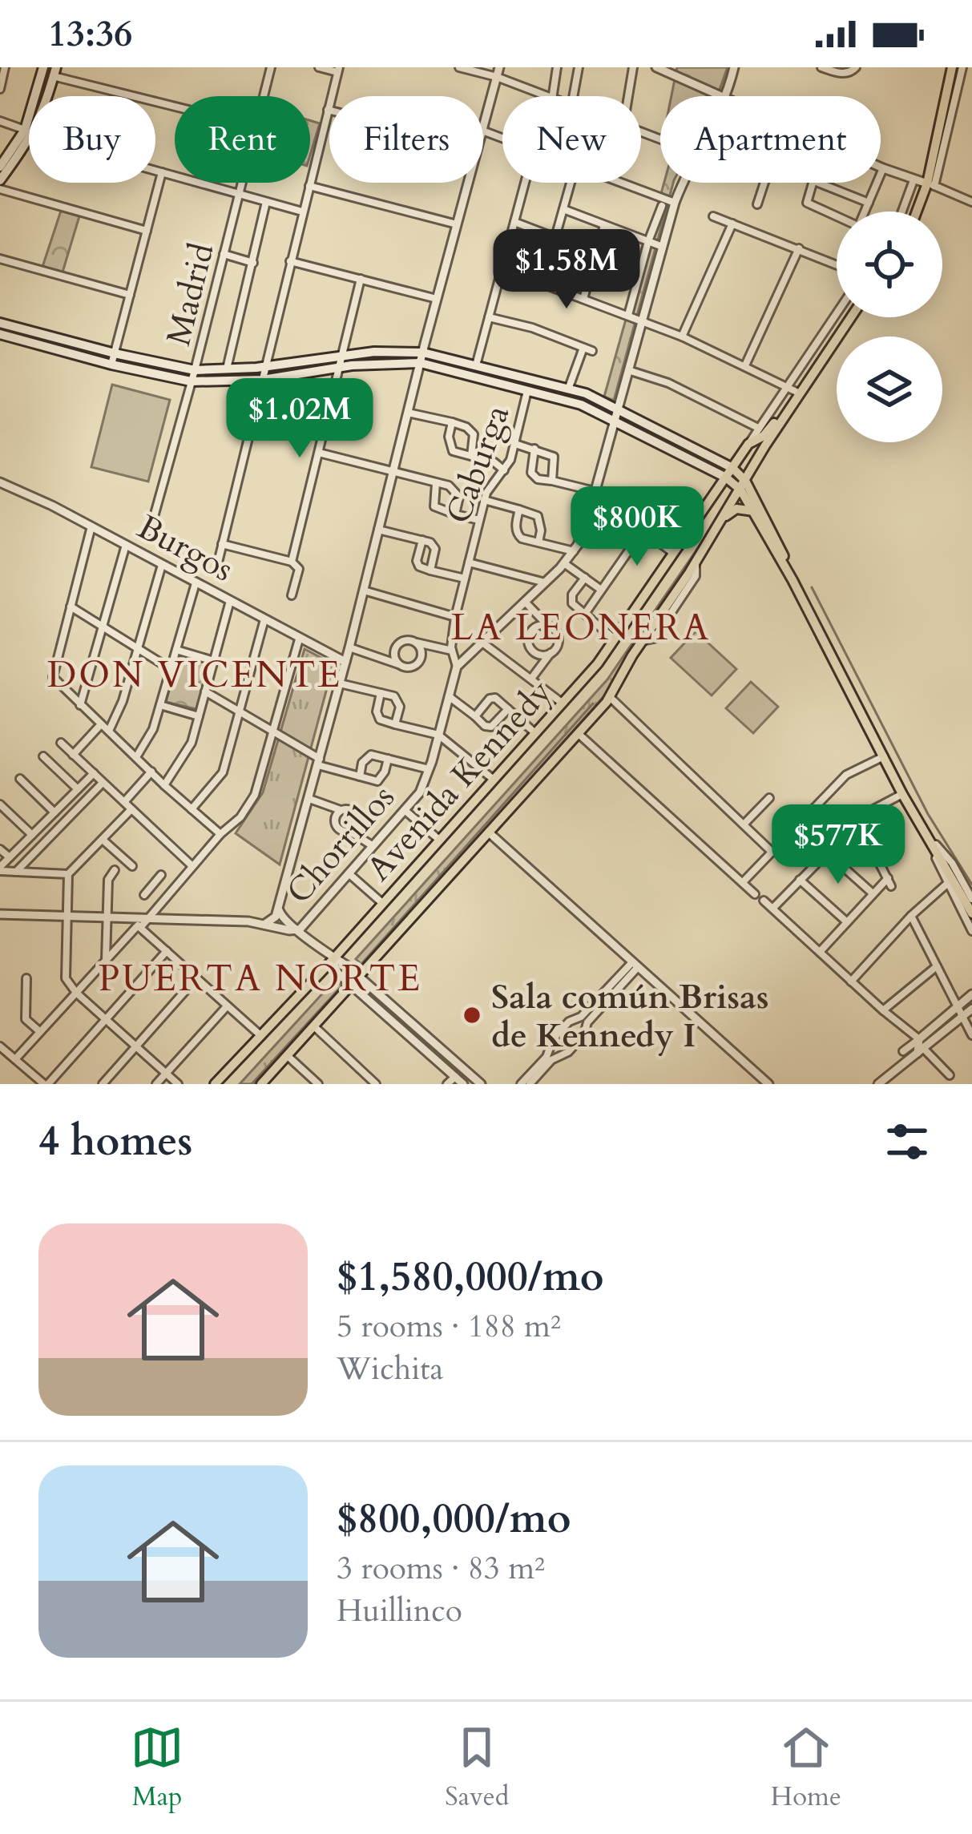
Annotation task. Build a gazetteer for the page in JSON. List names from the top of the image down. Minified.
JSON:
{"streets":{"main road":["Avenida Kennedy"],"street":["Madrid","Caburga","Burgos","Chorrillos"]},"crossings":[["Caburga","Chorrillos"]],"districts":["LA LEONERA","DON VICENTE","PUERTA NORTE"],"places":["Sala común Brisas de Kennedy I"],"page":{"status":"13:36","chip":["Buy","Rent","Filters","New","Apartment"],"price":["$1.58M","$1.02M","$800K","$577K"],"heading":"4 homes","list":[{"name":"$1,580,000/mo","note":"5 rooms · 188 m² · Wichita"},{"name":"$800,000/mo","note":"3 rooms · 83 m² · Huillinco"}],"tabs":["Map","Saved","Home"]}}
